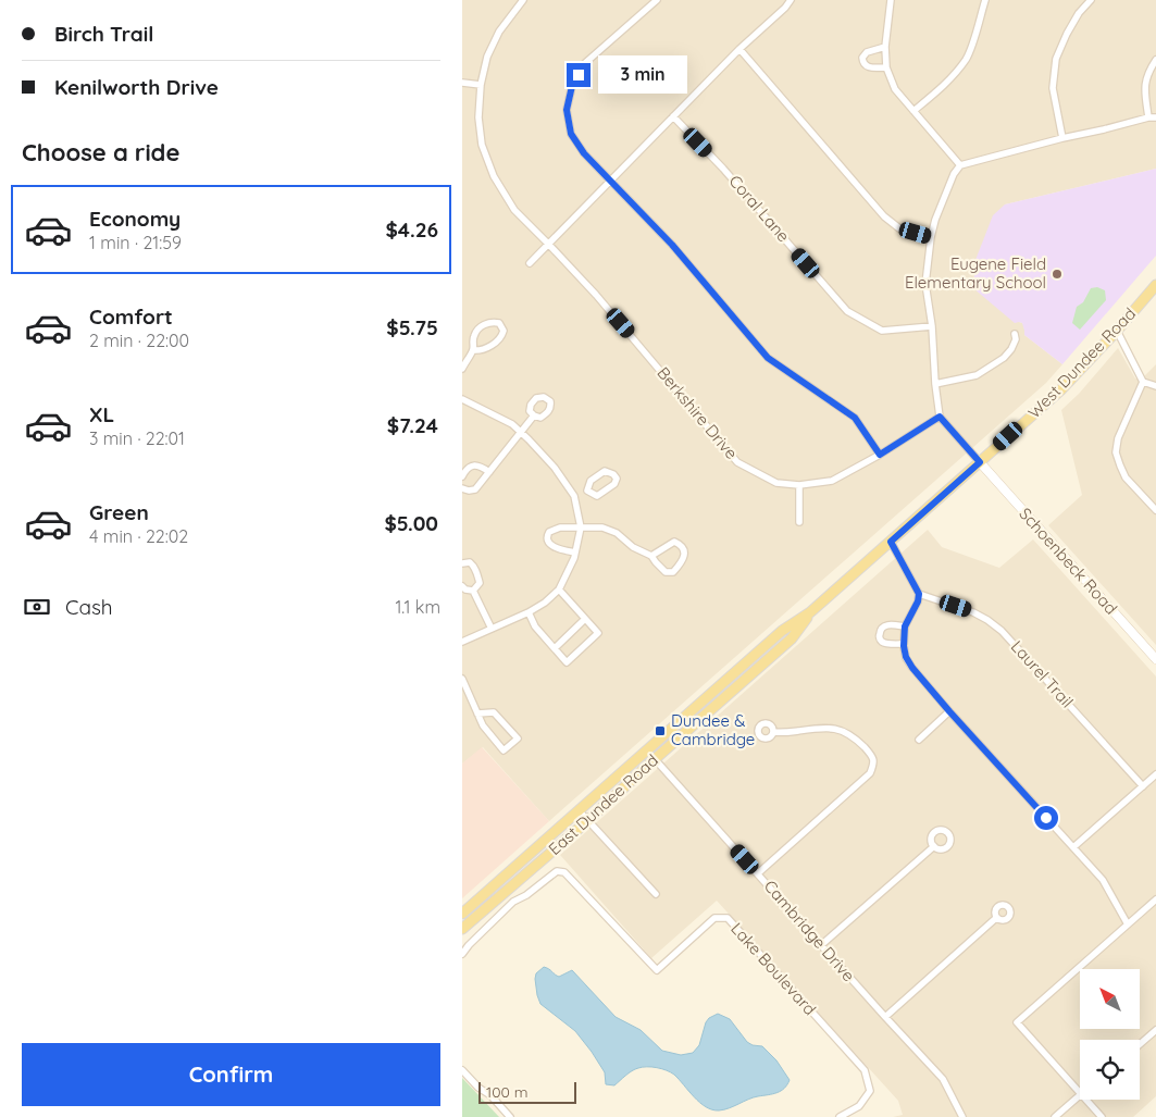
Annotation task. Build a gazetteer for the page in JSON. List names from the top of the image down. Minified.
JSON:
{"streets":{"main road":["West Dundee Road","Schoenbeck Road","East Dundee Road"],"street":["Coral Lane","Berkshire Drive","Laurel Trail","Cambridge Drive","Lake Boulevard"]},"crossings":[["West Dundee Road","Schoenbeck Road"],["West Dundee Road","East Dundee Road"],["East Dundee Road","Cambridge Drive"]],"places":{"other":["Eugene Field Elementary School"],"transit":["Dundee & Cambridge"]},"scale_bar":"100 m","north":"top left","page":{"banner":["Birch Trail","Kenilworth Drive"],"bubble":"3 min","heading":"Choose a ride","list":[{"name":"Economy","note":"1 min · 21:59","value":"$4.26"},{"name":"Comfort","note":"2 min · 22:00","value":"$5.75"},{"name":"XL","note":"3 min · 22:01","value":"$7.24"},{"name":"Green","note":"4 min · 22:02","value":"$5.00"}],"pay":["Cash","1.1 km"],"buttons":"Confirm","scale":"100 m"}}
